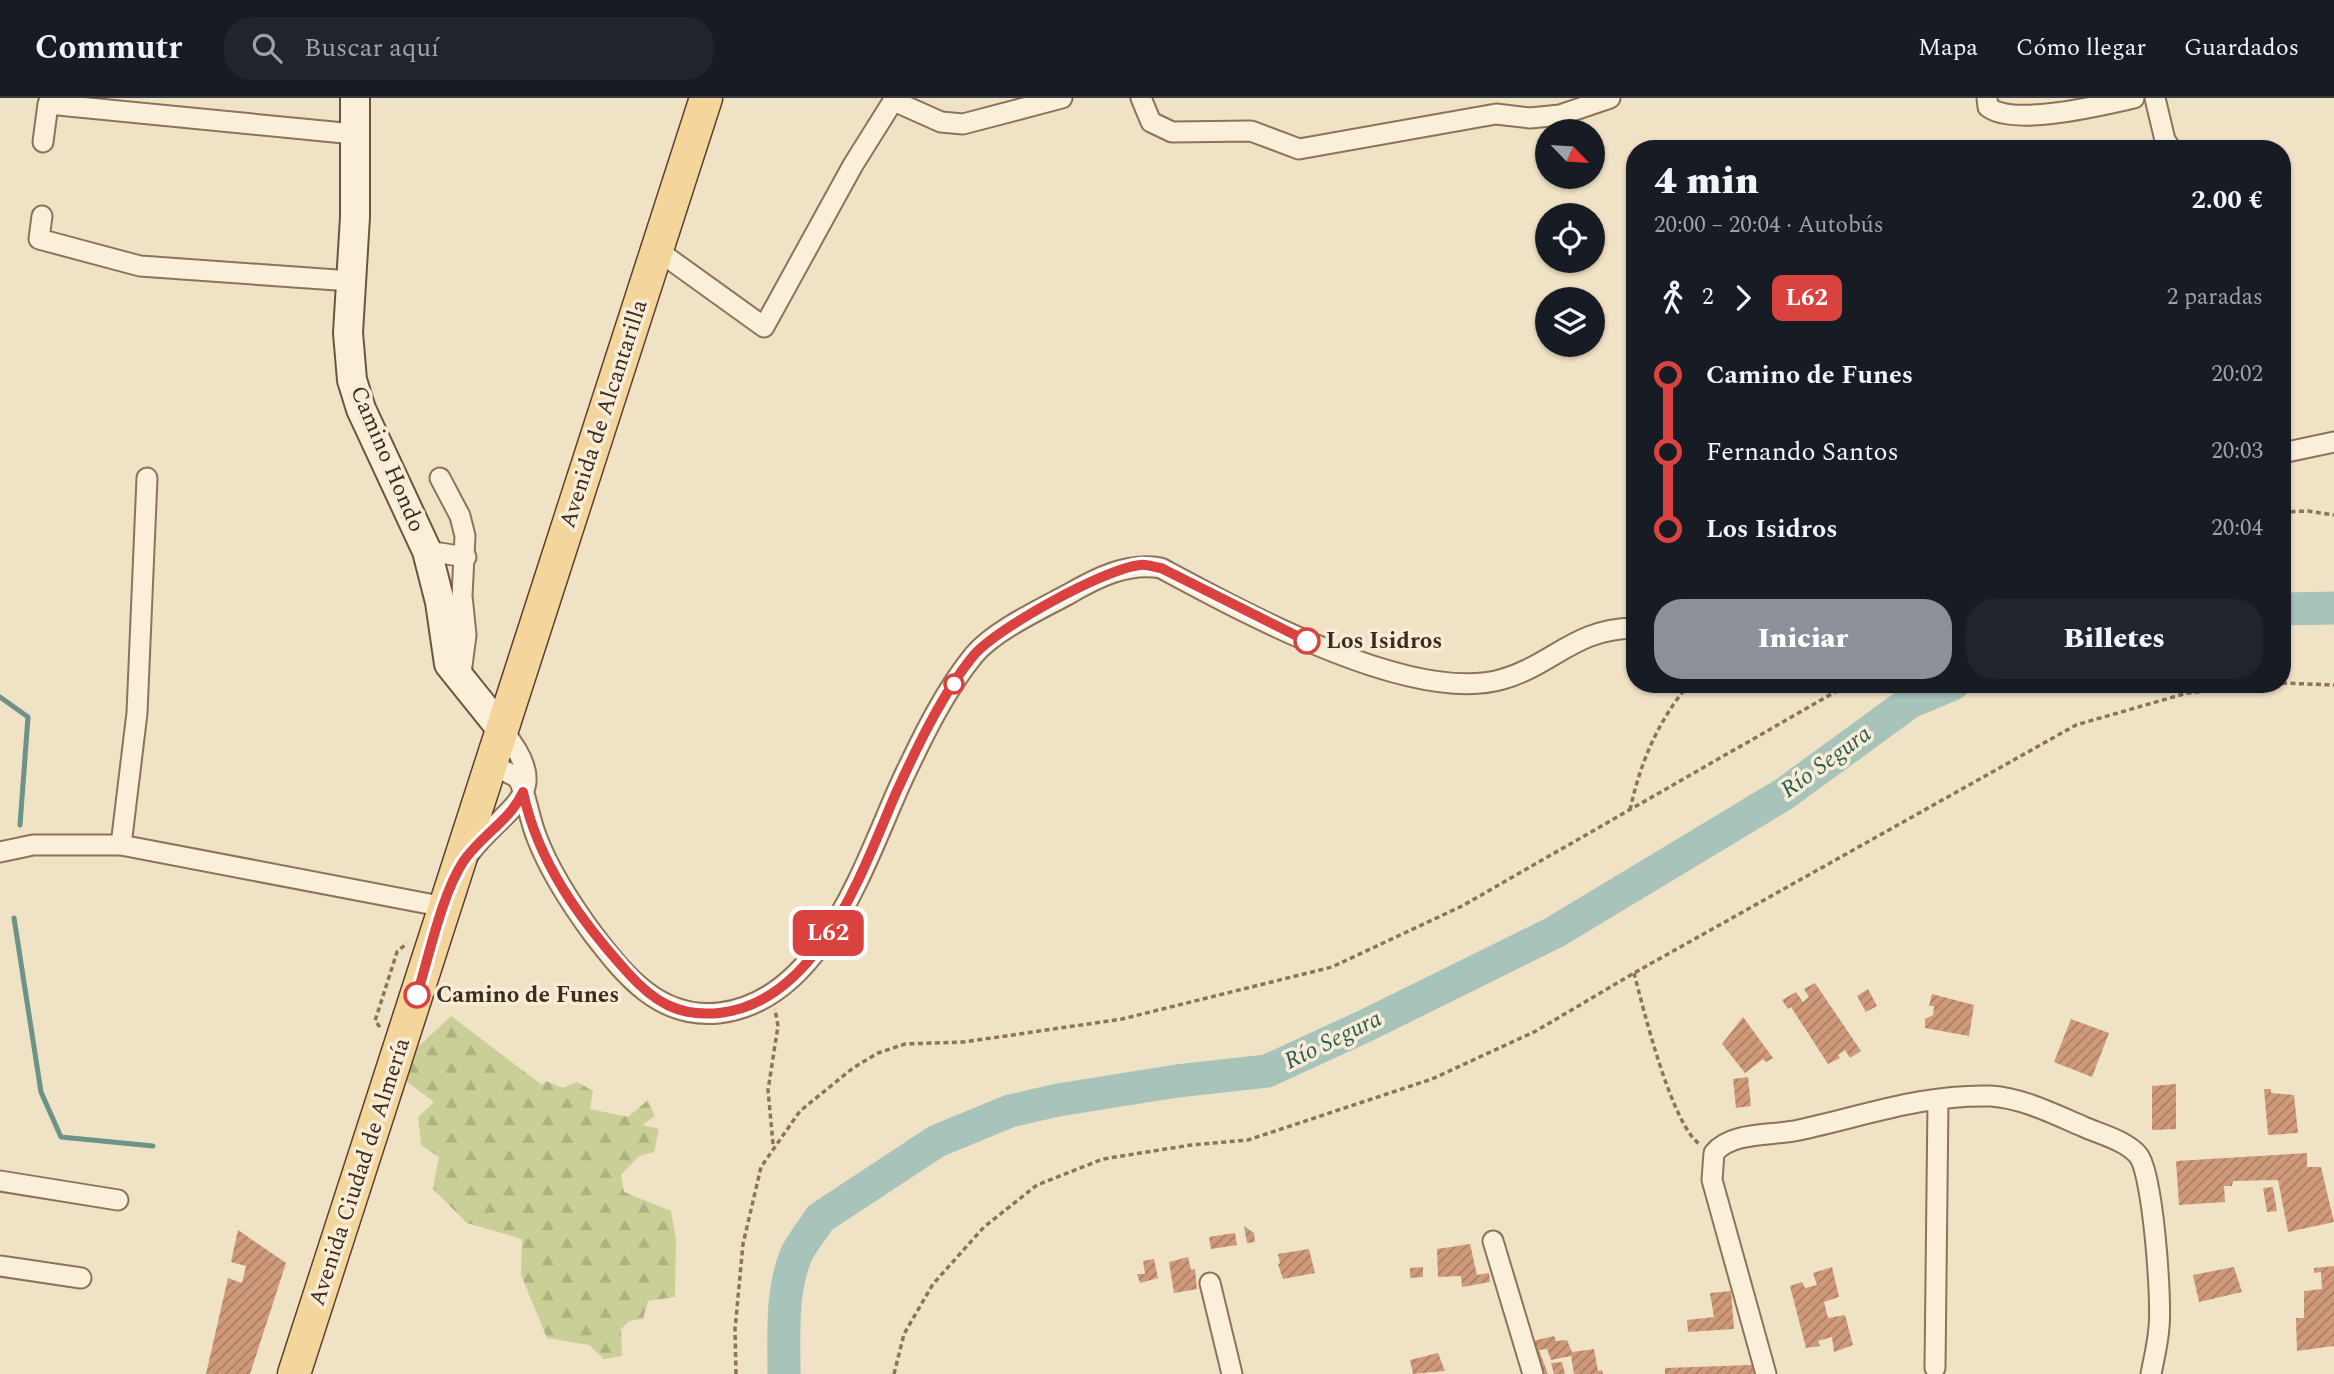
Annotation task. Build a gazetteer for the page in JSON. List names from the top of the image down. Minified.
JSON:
{"streets":{"main road":["Avenida de Alcantarilla","Camino Hondo","Avenida Ciudad de Almería"]},"crossings":[["Avenida de Alcantarilla","Camino Hondo"],["Avenida de Alcantarilla","Avenida Ciudad de Almería"],["Camino Hondo","Avenida Ciudad de Almería"]],"water":["Río Segura"],"places":["Los Isidros","Camino de Funes"],"lines":["bus line L62"],"north":"bottom right","page":{"header":"Commutr","search":"Buscar aquí","nav":["Mapa","Cómo llegar","Guardados"],"on_map":"L62","heading":["4 min","20:00 – 20:04 · Autobús","2.00 €"],"legs":["2","L62","2 paradas"],"list":[{"name":"Camino de Funes","value":"20:02"},{"name":"Fernando Santos","value":"20:03"},{"name":"Los Isidros","value":"20:04"}],"buttons":["Iniciar","Billetes"]}}
